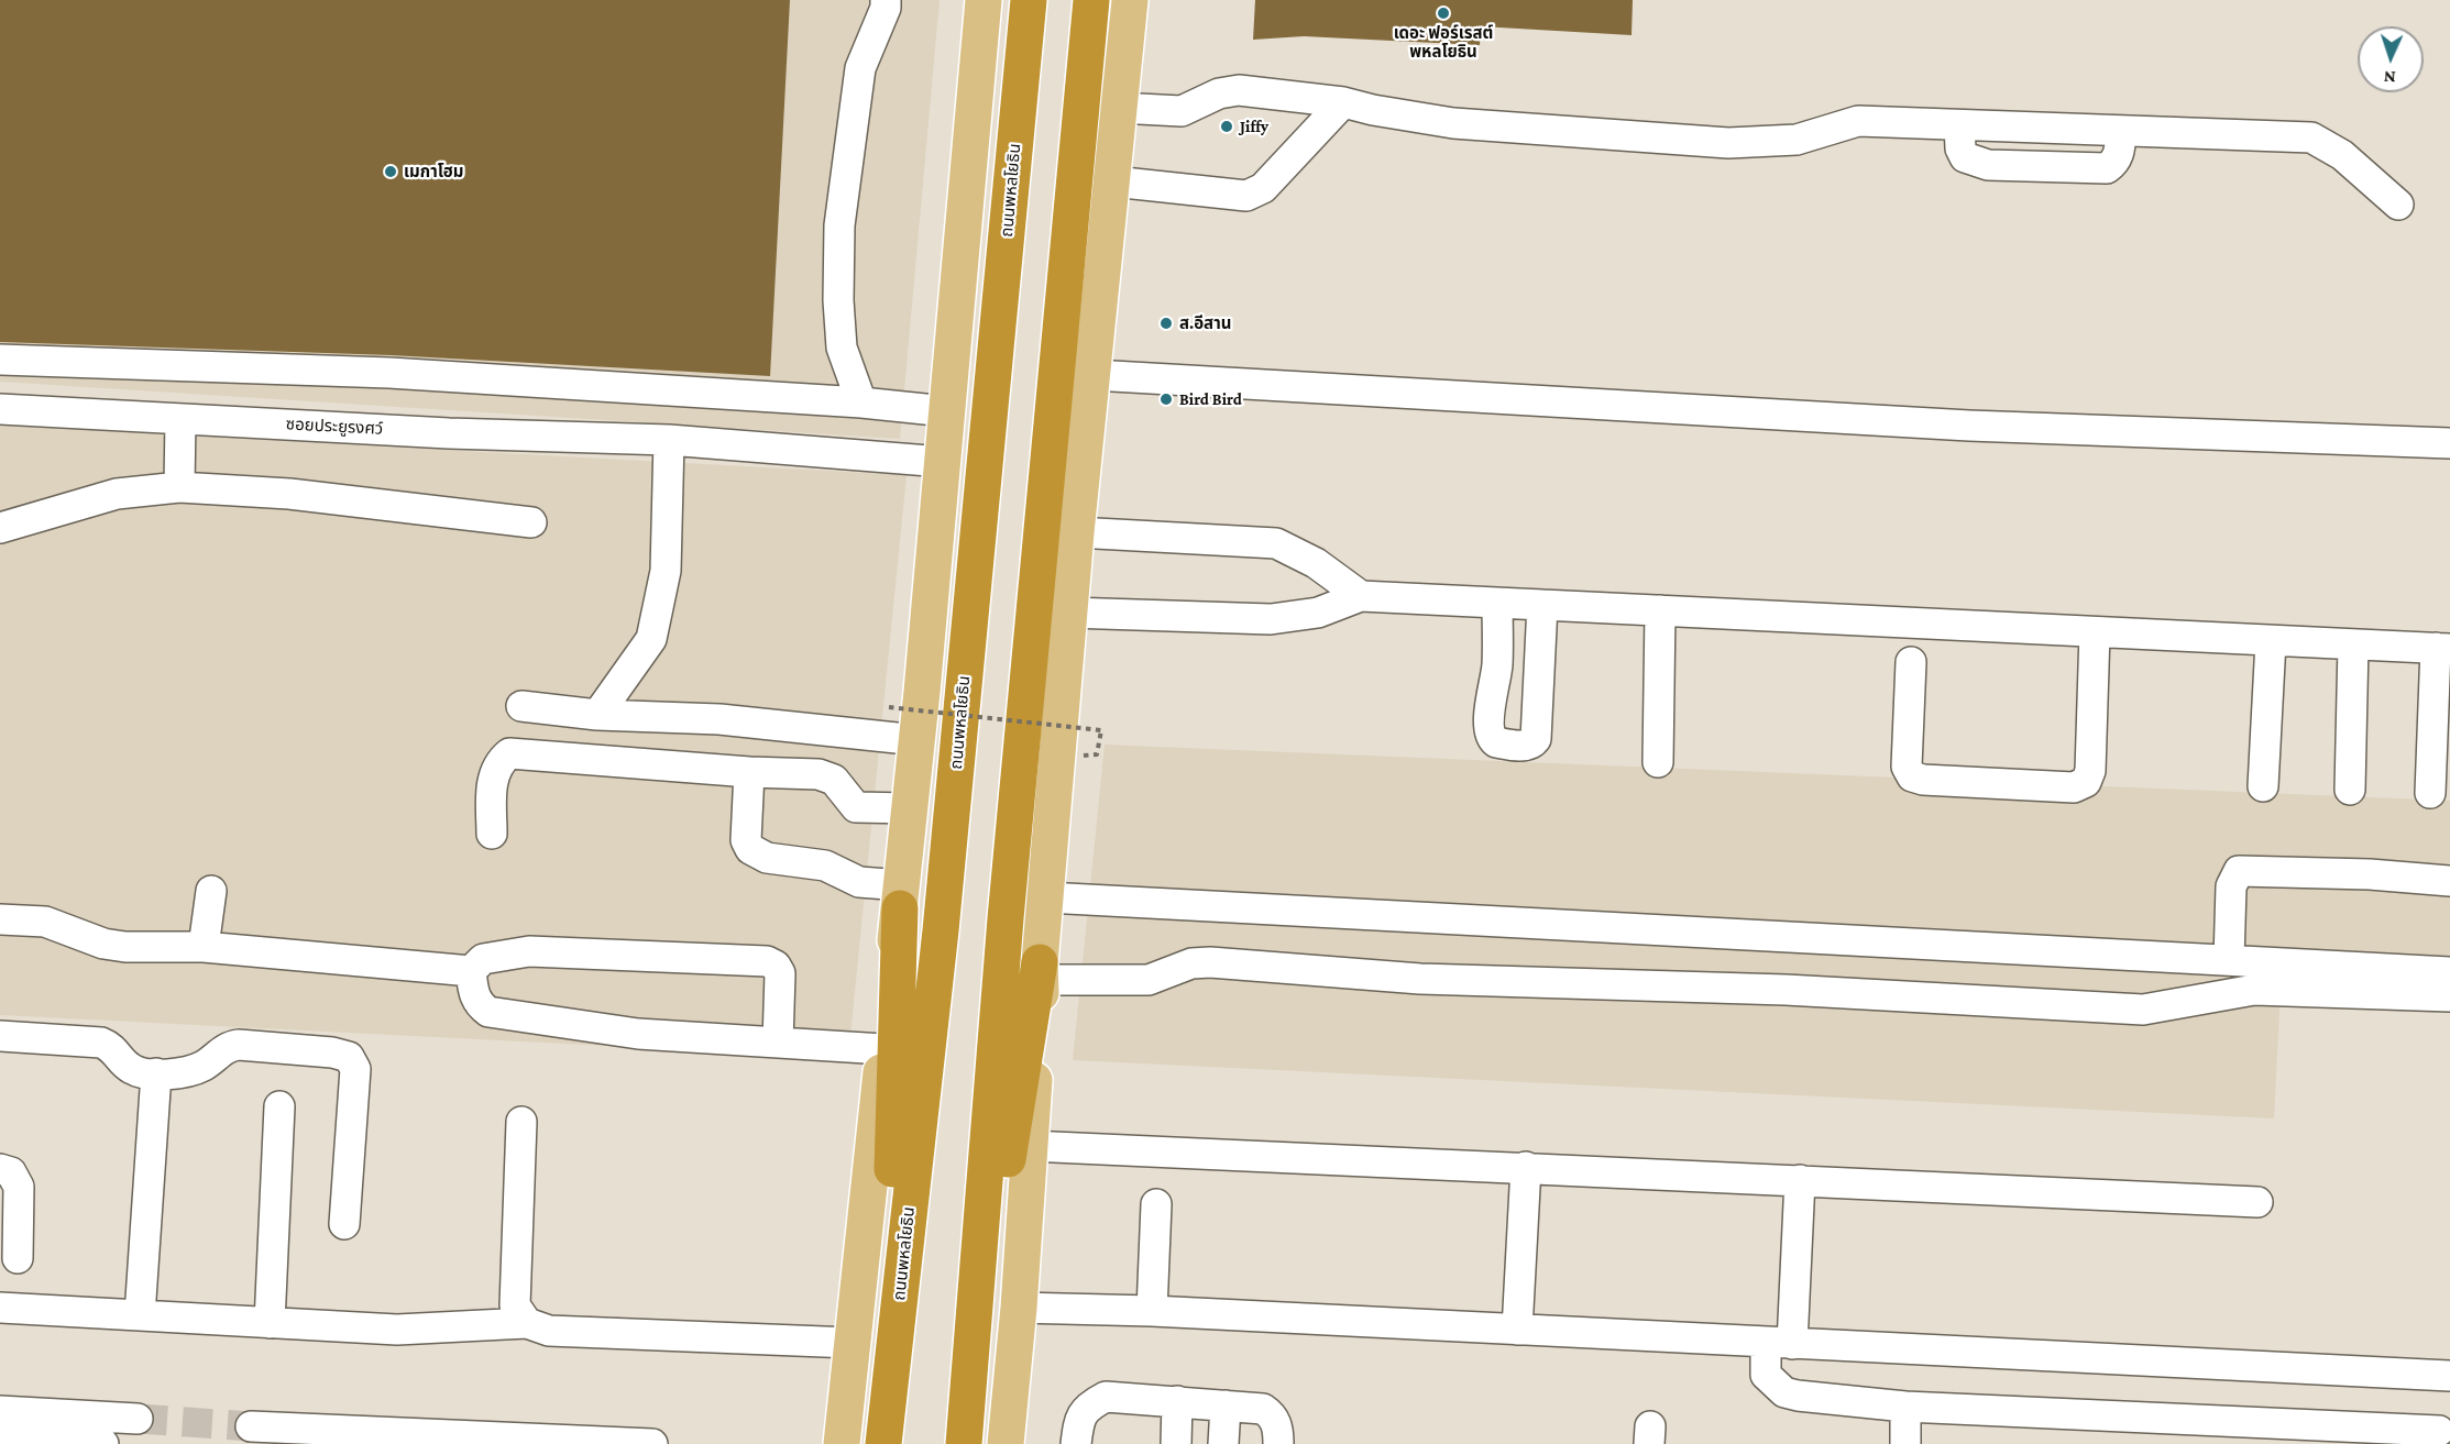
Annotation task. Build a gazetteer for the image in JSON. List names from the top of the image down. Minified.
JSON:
{"streets":{"highway":["ถนนพหลโยธิน"],"street":["ซอยประยูรงศว์"]},"places":["เดอะ ฟอร์เรสต์ พหลโยธิน","Jiffy","เมกาโฮม","ส.อีสาน","Bird Bird"],"north":"bottom"}
